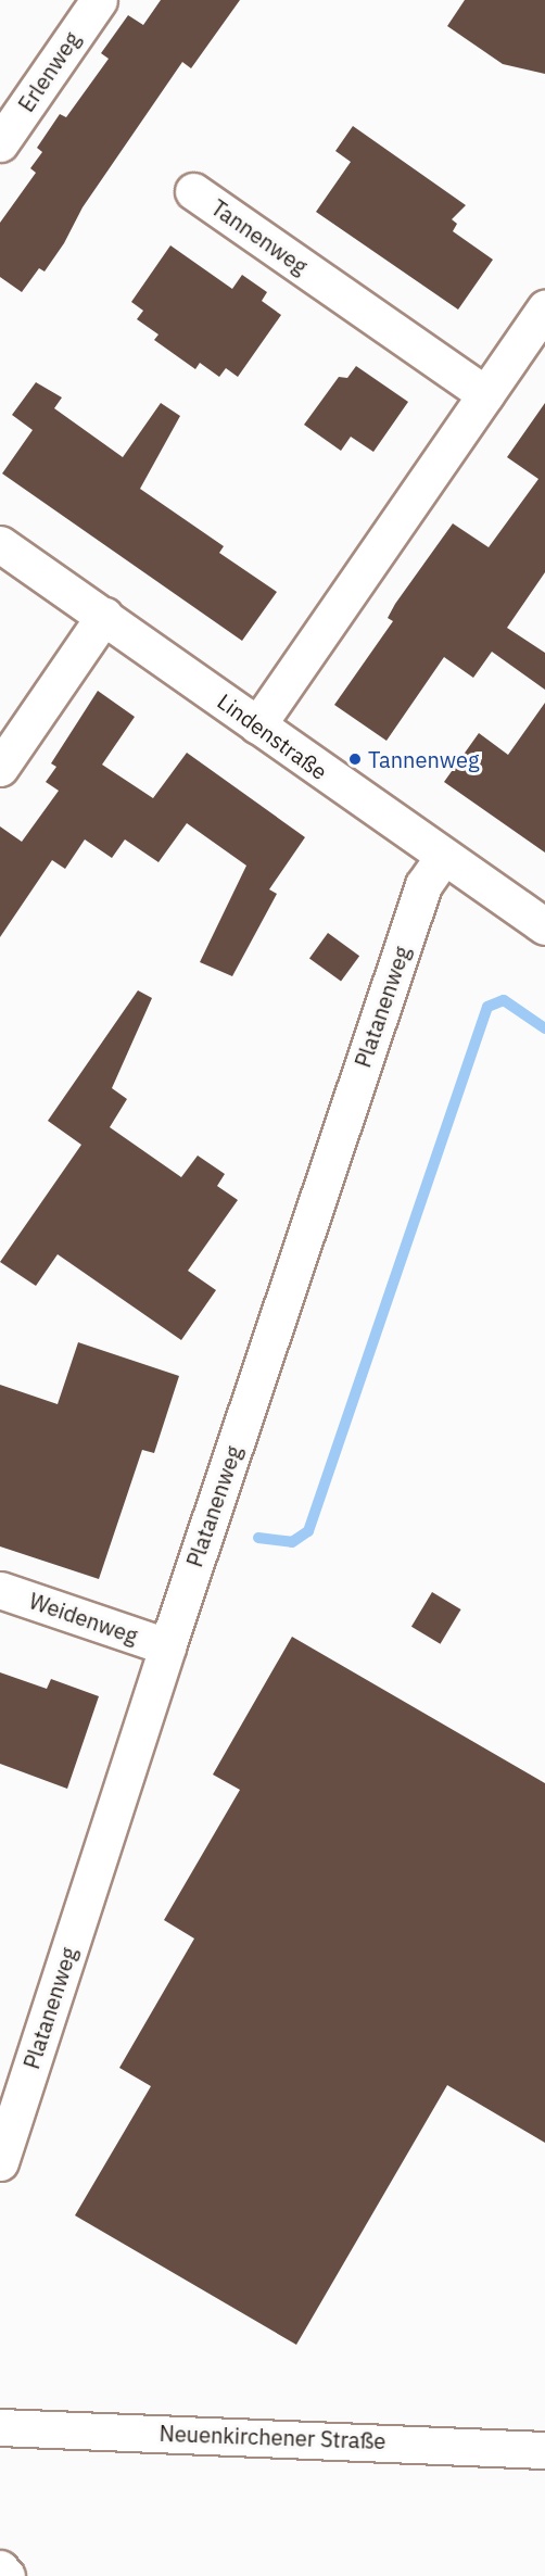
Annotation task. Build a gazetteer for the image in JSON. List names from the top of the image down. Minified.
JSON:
{"streets":{"street":["Erlenweg","Tannenweg","Lindenstraße","Platanenweg","Weidenweg","Neuenkirchener Straße"]},"crossings":[["Lindenstraße","Platanenweg"],["Platanenweg","Weidenweg"]],"places":["Tannenweg"]}
